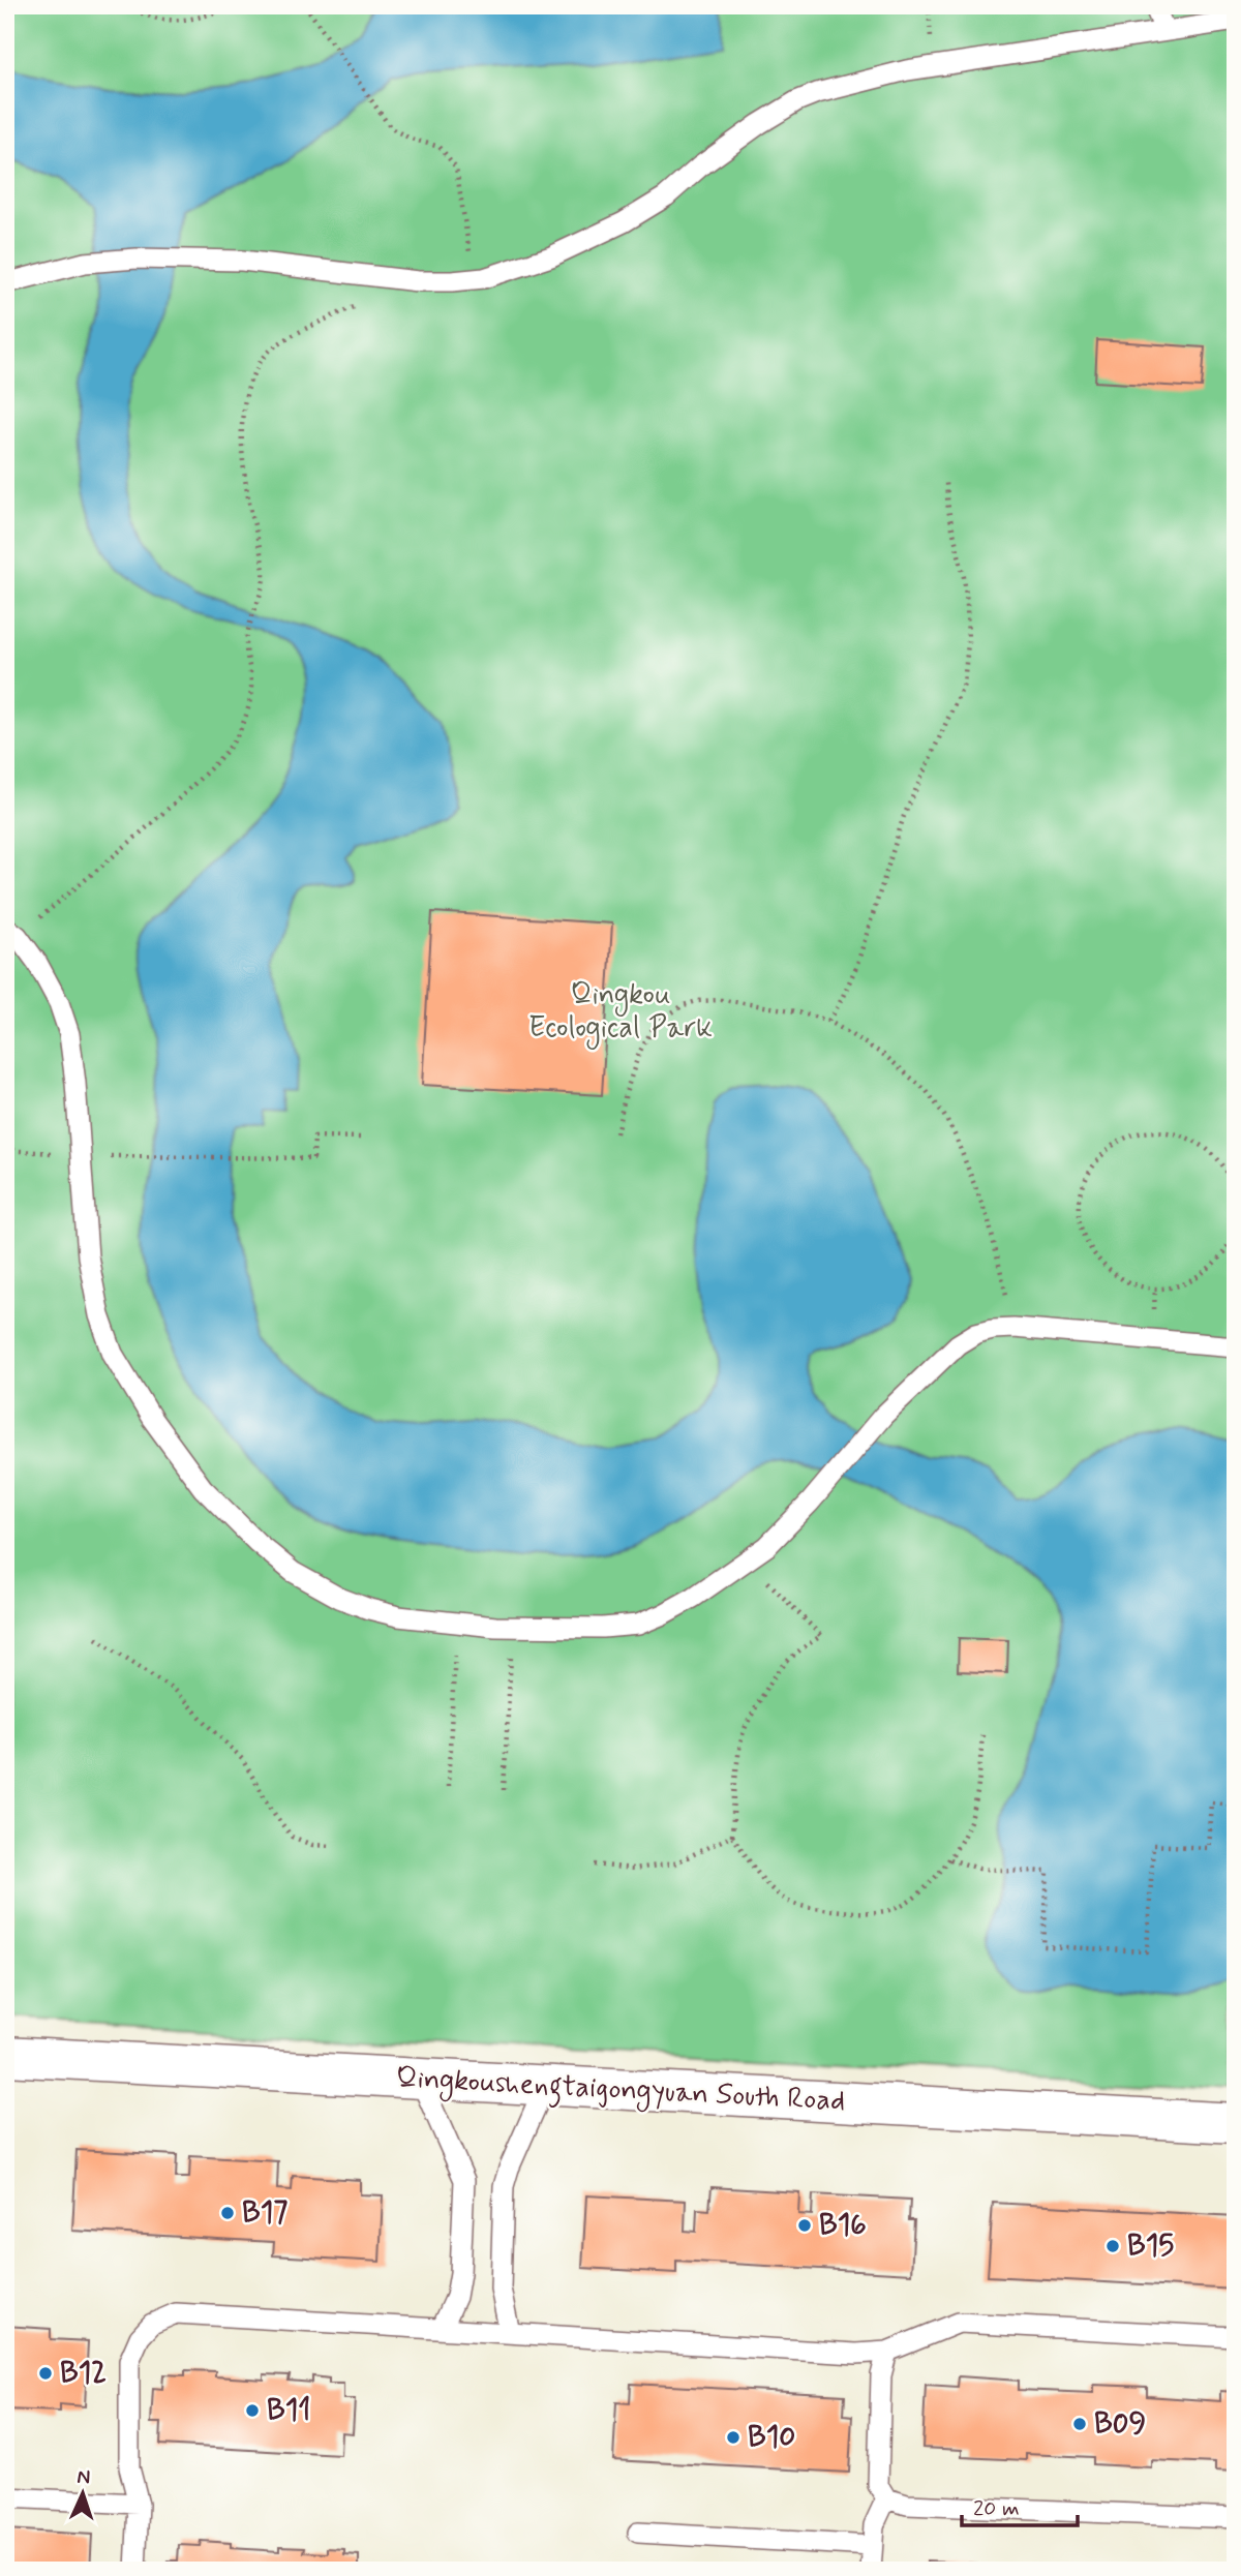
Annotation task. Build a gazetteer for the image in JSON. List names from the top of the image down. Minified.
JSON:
{"streets":{"street":["Qingkoushengtaigongyuan South Road"]},"parks":["Qingkou Ecological Park"],"places":["B17","B16","B15","B12","B11","B09","B10"],"scale_bar":"20 m","north":"top"}
